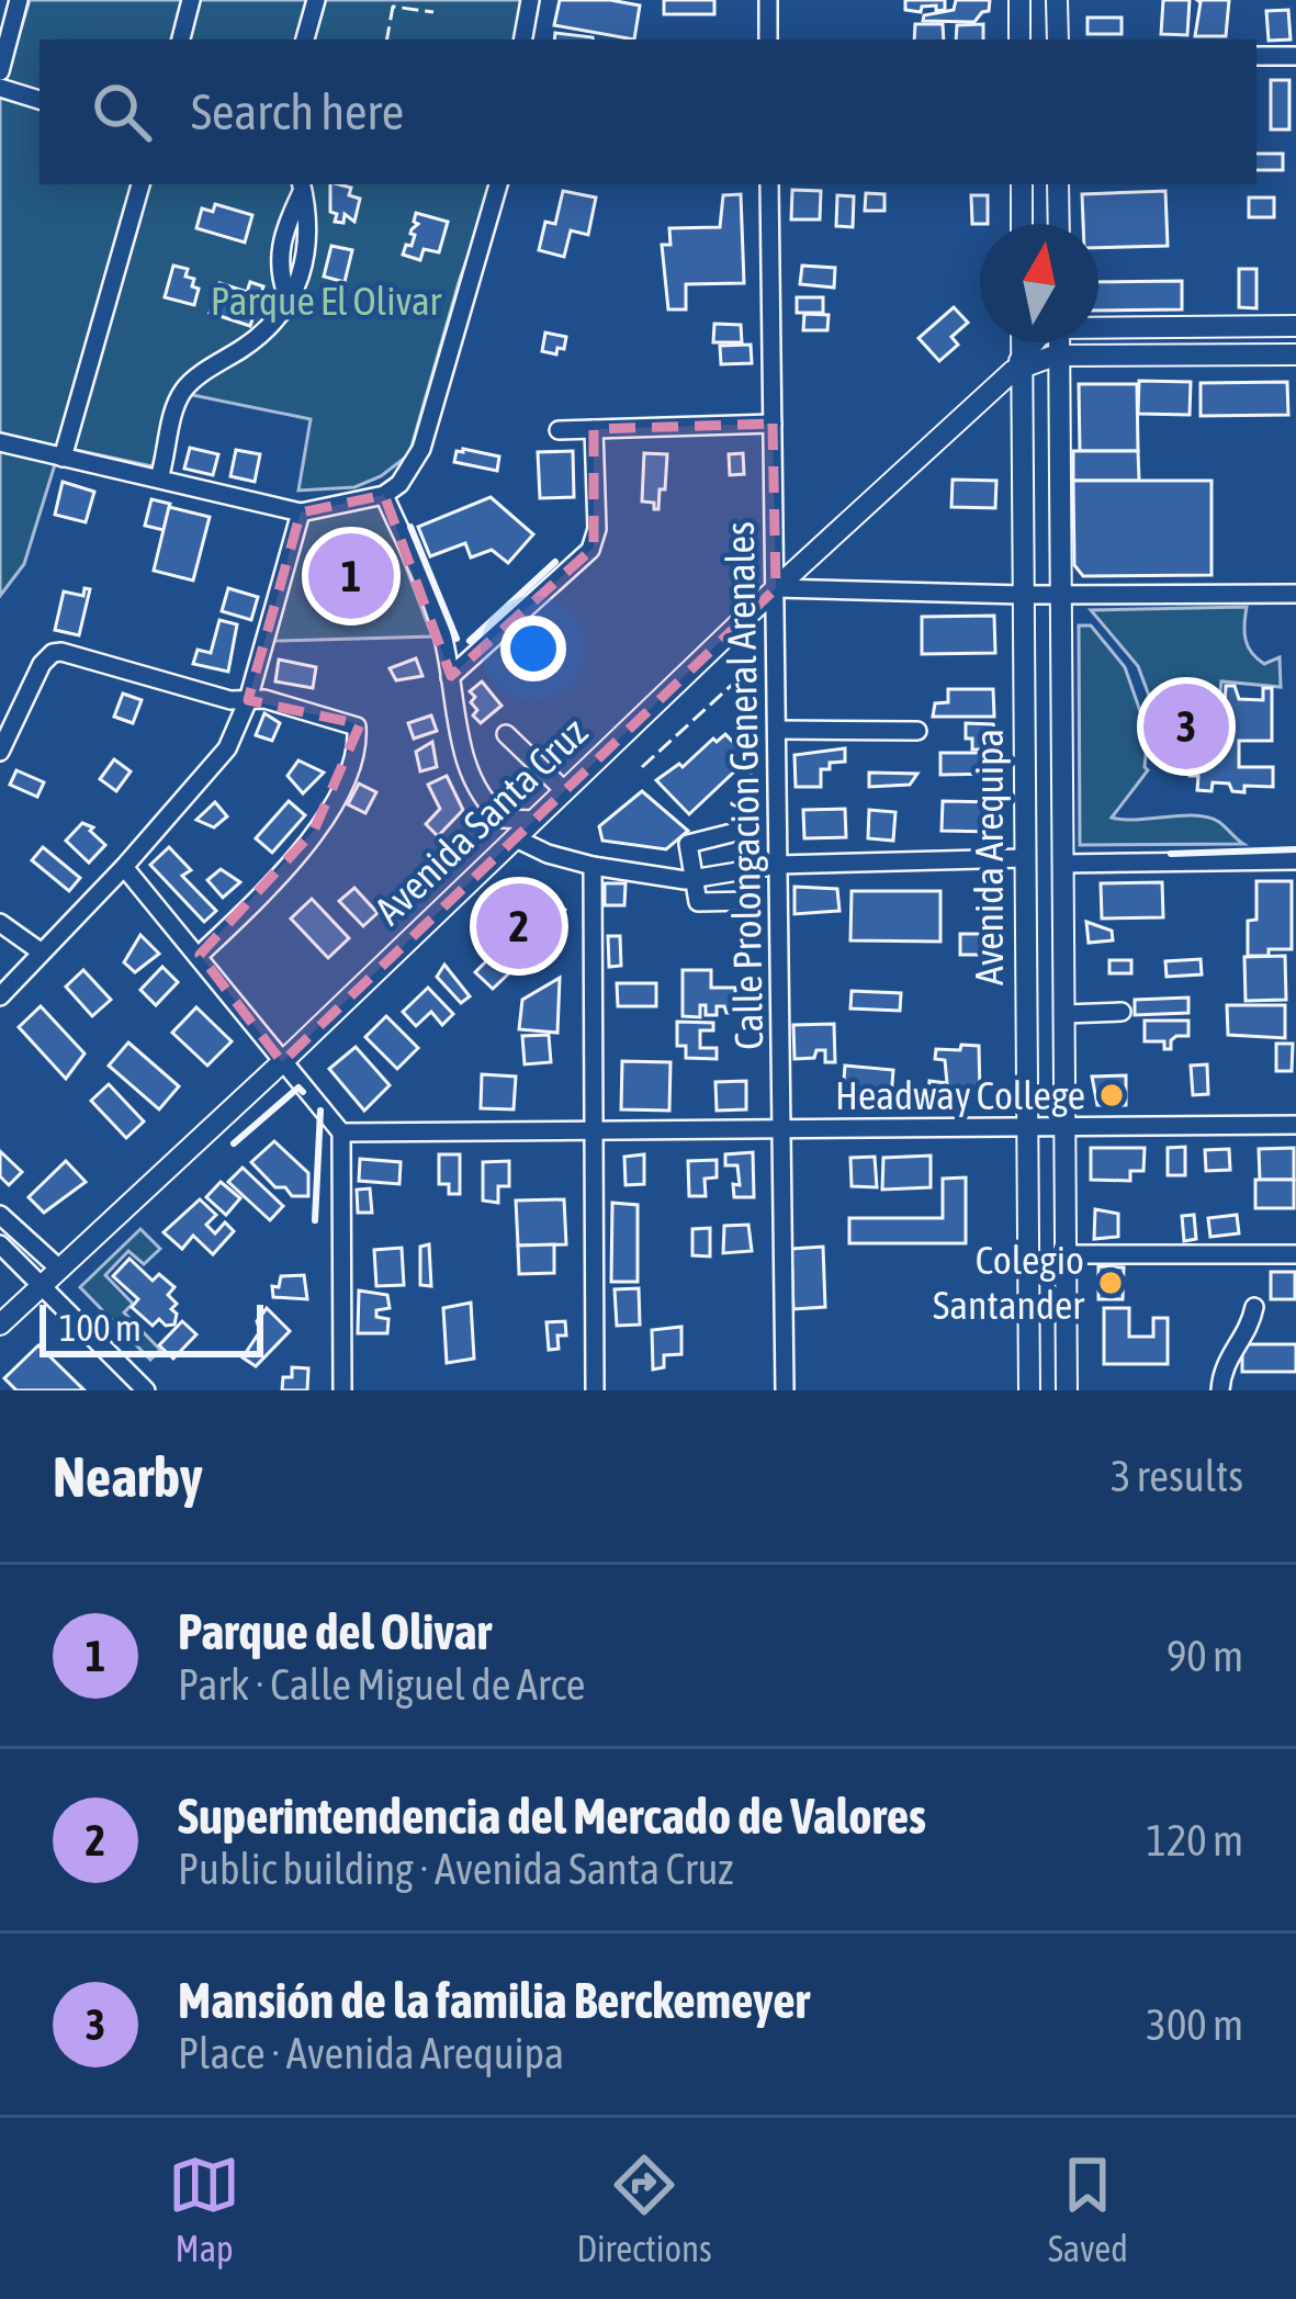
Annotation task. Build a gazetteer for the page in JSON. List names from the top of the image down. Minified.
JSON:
{"streets":{"main road":["Avenida Santa Cruz","Avenida Arequipa"],"street":["Calle Prolongación General Arenales"]},"crossings":[["Calle Prolongación General Arenales","Avenida Santa Cruz"],["Avenida Santa Cruz","Avenida Arequipa"]],"parks":["Parque El Olivar"],"places":["Headway College","Colegio Santander"],"scale_bar":"100 m","north":"top","page":{"search":"Search here","pins":["1","3","2"],"scale":"100 m","heading":["Nearby","3 results"],"list":[{"mark":"1","name":"Parque del Olivar","note":"Park · Calle Miguel de Arce","value":"90 m"},{"mark":"2","name":"Superintendencia del Mercado de Valores","note":"Public building · Avenida Santa Cruz","value":"120 m"},{"mark":"3","name":"Mansión de la familia Berckemeyer","note":"Place · Avenida Arequipa","value":"300 m"}],"nav":["Map","Directions","Saved"]}}
